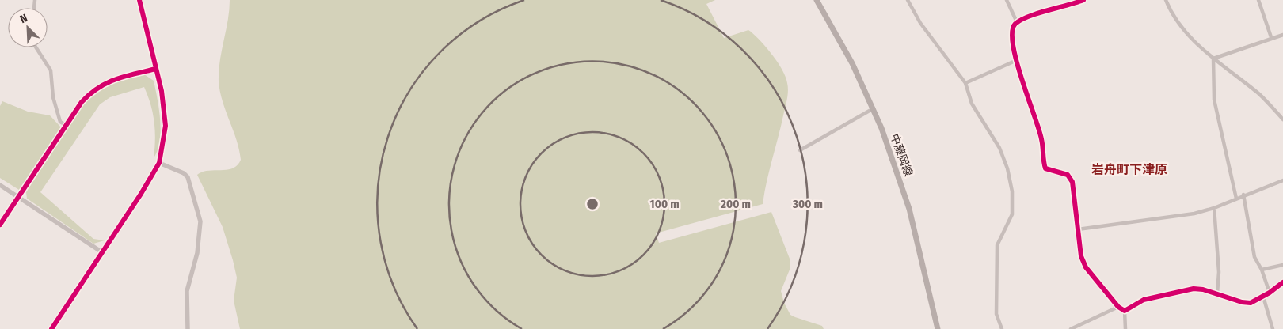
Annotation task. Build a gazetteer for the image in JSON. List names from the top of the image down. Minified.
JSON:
{"streets":{"main road":["中藤岡線"]},"districts":["岩舟町下津原"],"north":"top left","rings":["100 m","200 m","300 m"]}
